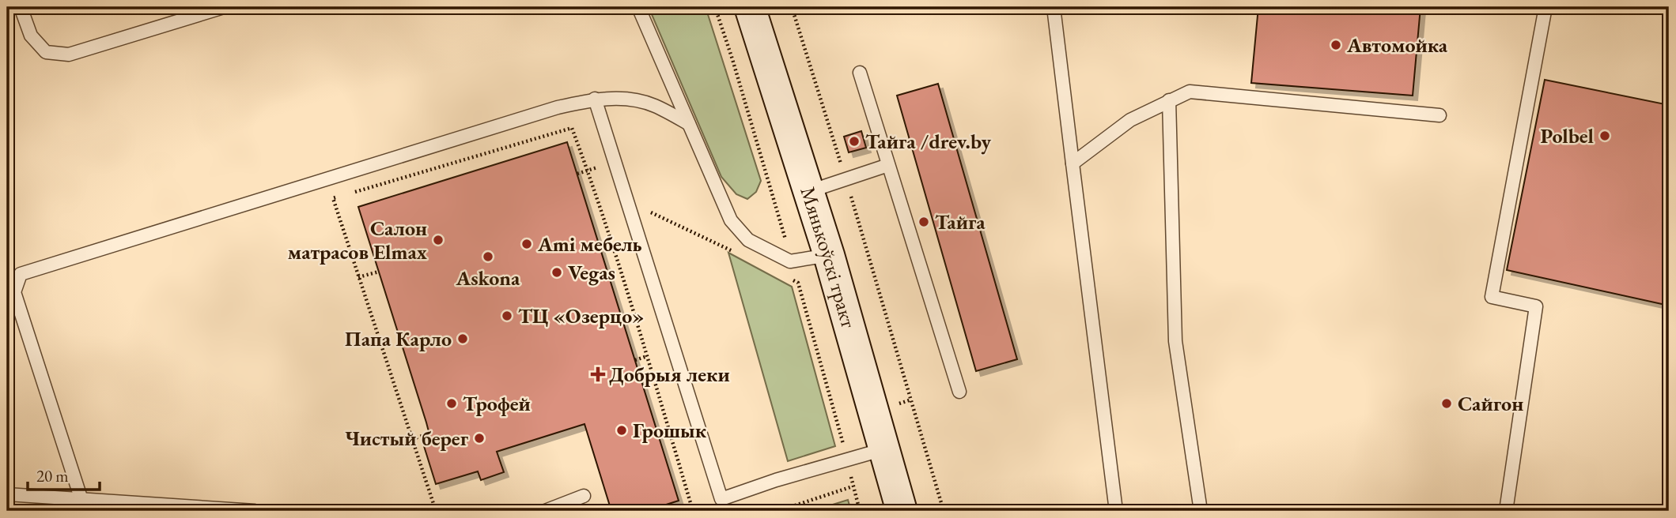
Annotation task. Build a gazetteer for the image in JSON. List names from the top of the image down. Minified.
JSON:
{"streets":{"street":["Мянькоўскі тракт"]},"places":{"other":["Автомойка","Polbel","Тайга /drev.by","Тайга","Салон матрасов Elmax","Ami мебель","Askona","Vegas","ТЦ «Озерцо»","Папа Карло","Трофей","Сайгон","Грошык","Чистый берег"],"health":["Добрыя леки"]},"scale_bar":"20 m"}
